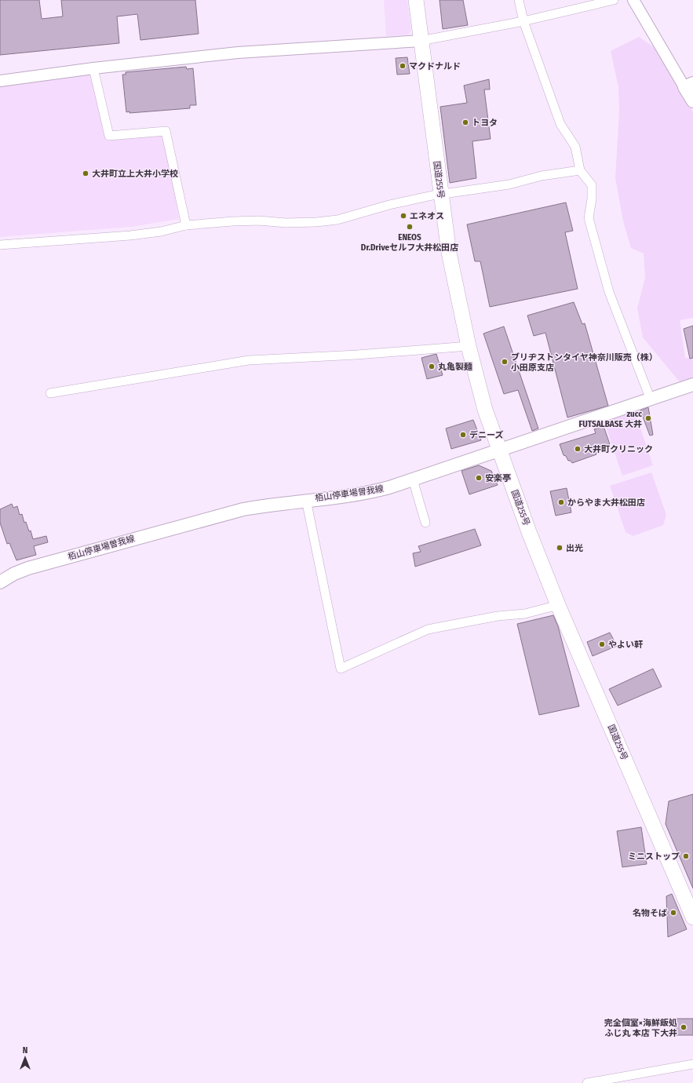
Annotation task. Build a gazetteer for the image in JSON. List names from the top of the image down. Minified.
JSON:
{"streets":{"highway":["国道255号"],"main road":["栢山停車場曽我線"]},"crossings":[["国道255号","栢山停車場曽我線"]],"places":["マクドナルド","トヨタ","大井町立上大井小学校","エネオス","ENEOS Dr.Driveセルフ大井松田店","ブリヂストンタイヤ神奈川販売（株） 小田原支店","丸亀製麺","zucc FUTSALBASE 大井","デニーズ","大井町クリニック","安楽亭","からやま大井松田店","出光","やよい軒","ミニストップ","名物そば","完全個室×海鮮飯処 ふじ丸 本店 下大井"],"north":"top"}
